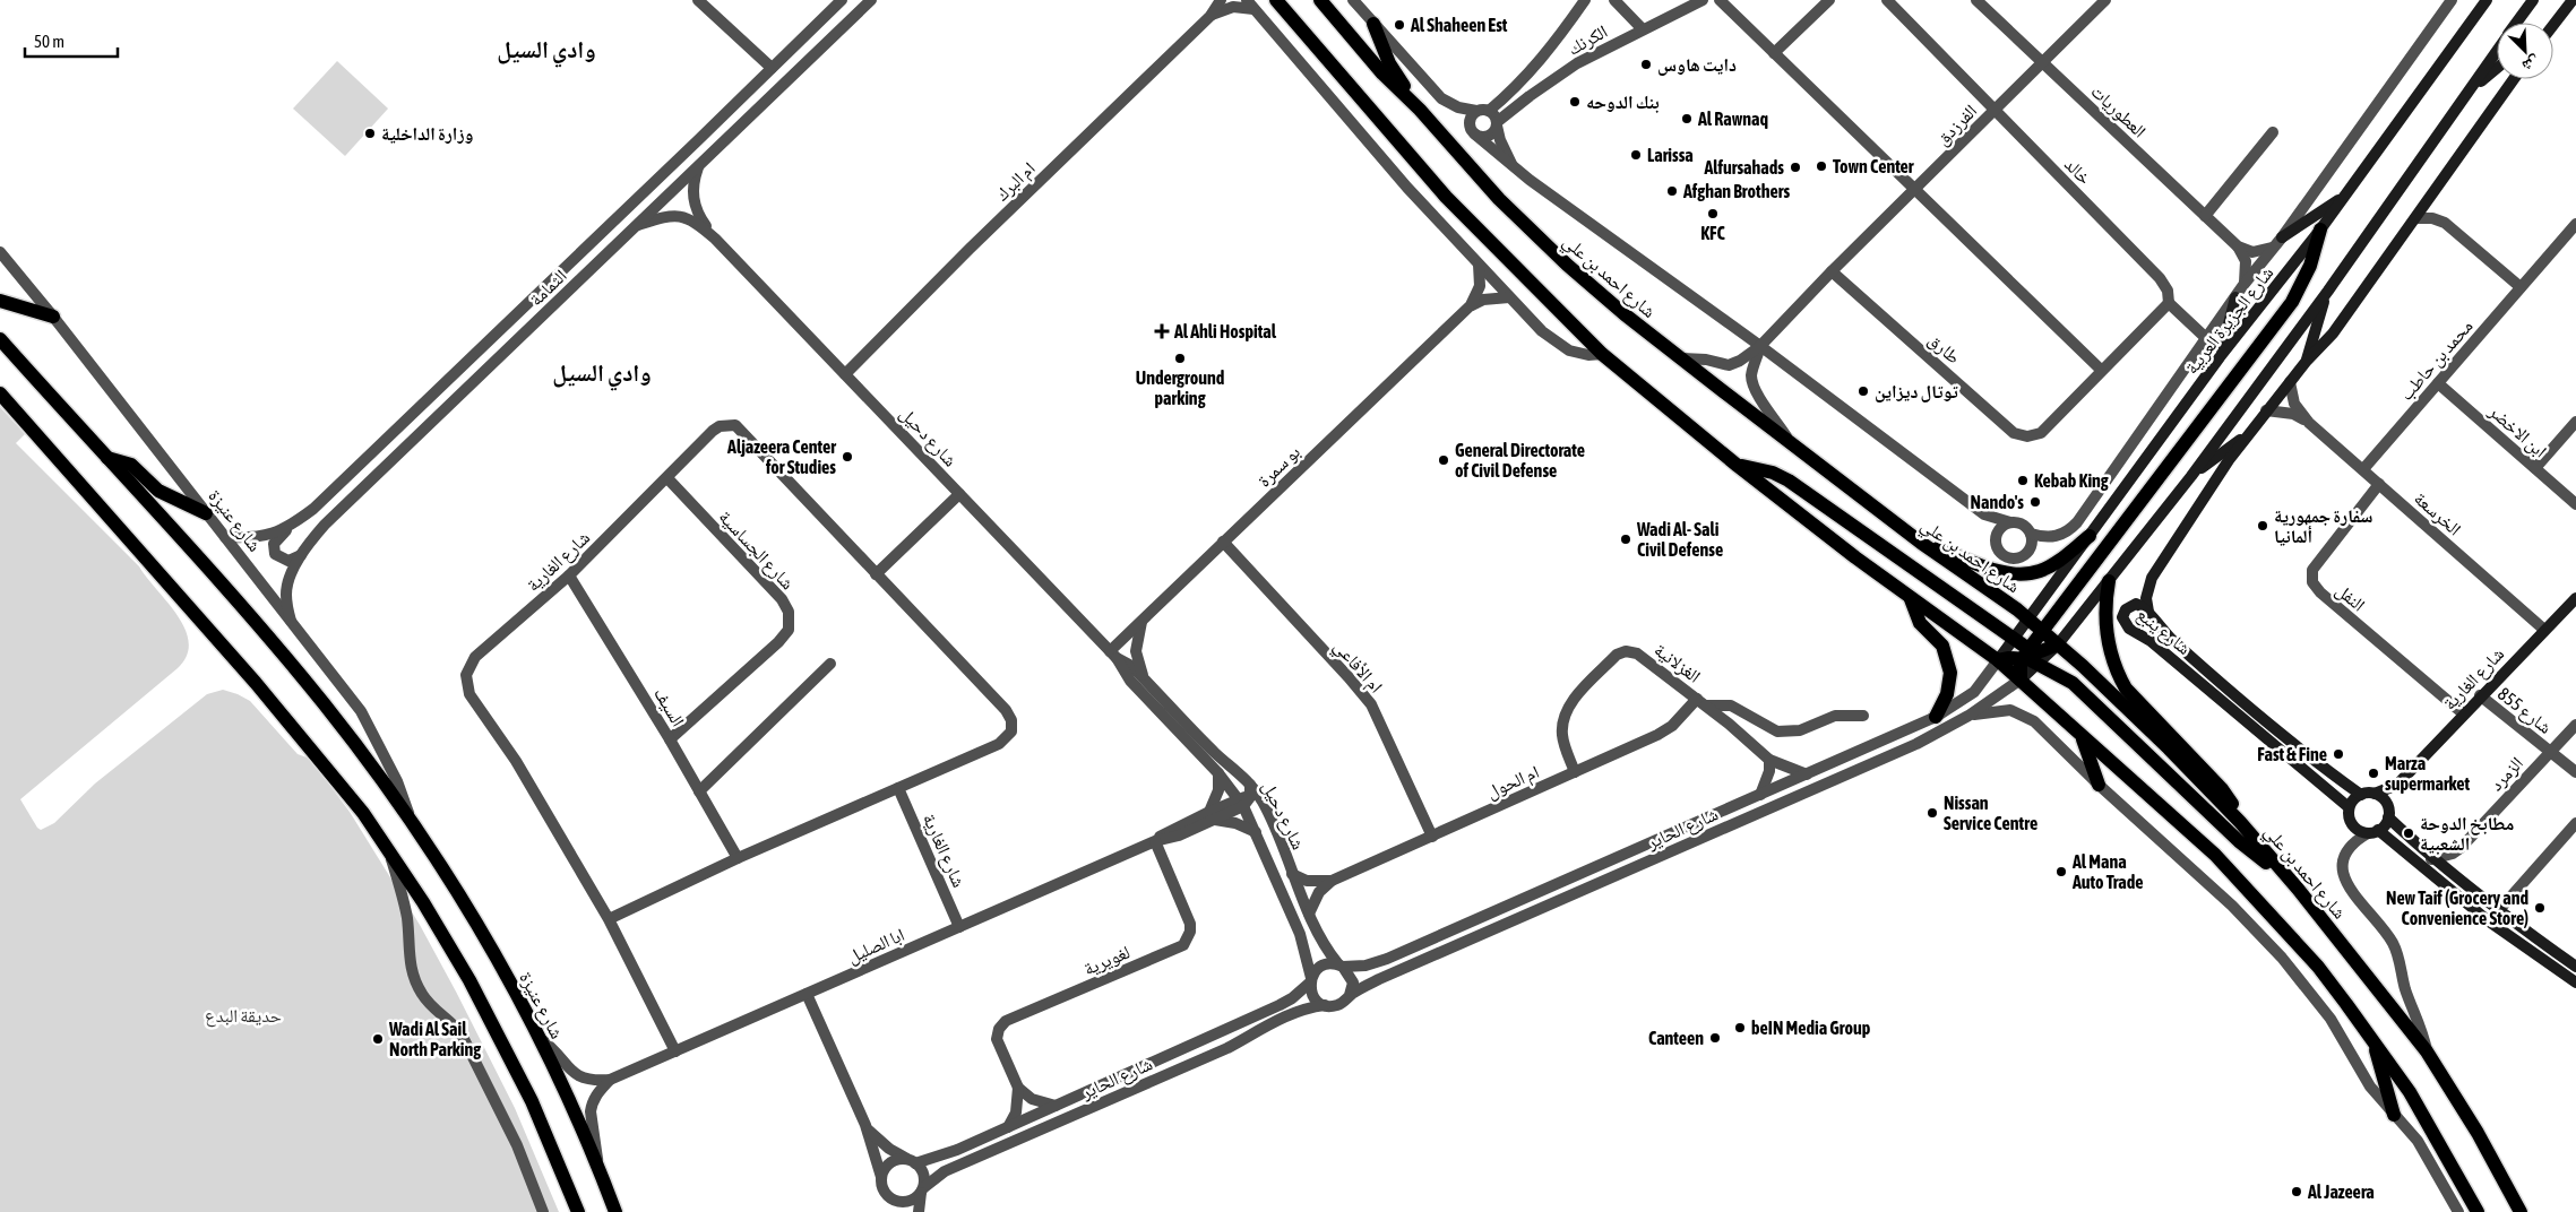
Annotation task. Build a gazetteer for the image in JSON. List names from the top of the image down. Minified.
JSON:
{"streets":{"main road":["شارع احمد بن علي","شارع عنيزة"],"street":["الكرنك","العطوريات","الفرزدق","خالد","ام البرك","الثمامة","شارع الجزيرة العربية","طارق","محمد بن حاطب","ابن الاخضر","شارع دحيل","بو سمرة","الخرسعة","شارع الجساسية","شارع الغارية","النفل","شارع ينبع","الغزلانية","ام الأفاعي","السيف","شارع 855","الزمرد","ام الحول","شارع الحاير","ابا الصليل","لغويرية"]},"crossings":[["الكرنك","شارع احمد بن علي"],["العطوريات","الفرزدق"],["الفرزدق","خالد"],["الفرزدق","شارع احمد بن علي"],["الفرزدق","طارق"],["ام البرك","شارع دحيل"],["شارع احمد بن علي","شارع الجزيرة العربية"],["الثمامة","شارع دحيل"],["الثمامة","شارع عنيزة"],["شارع الجزيرة العربية","شارع الحاير"],["محمد بن حاطب","ابن الاخضر"],["محمد بن حاطب","الخرسعة"],["شارع دحيل","بو سمرة"],["شارع دحيل","ام الحول"],["شارع دحيل","شارع الحاير"],["شارع دحيل","ابا الصليل"],["بو سمرة","ام الأفاعي"],["الخرسعة","شارع الغارية"],["الخرسعة","النفل"],["شارع عنيزة","ابا الصليل"],["شارع الجساسية","شارع الغارية"],["شارع الجساسية","السيف"],["شارع الغارية","النفل"],["شارع الغارية","شارع ينبع"],["شارع الغارية","السيف"],["شارع الغارية","شارع 855"],["شارع الغارية","ابا الصليل"],["الغزلانية","ام الحول"],["الغزلانية","شارع الحاير"],["ام الأفاعي","ام الحول"],["شارع 855","الزمرد"],["ابا الصليل","لغويرية"]],"districts":["وادي السيل","وادي السيل"],"parks":["حديقة البدع"],"places":{"other":["Al Shaheen Est","دايت هاوس","بنك الدوحه","Al Rawnaq","وزارة الداخلية","Larissa","Town Center","Alfursahads","Afghan Brothers","KFC","Underground parking","توتال ديزاين","Aljazeera Center for Studies","General Directorate of Civil Defense","Kebab King","Nando's","سفارة جمهورية ألمانيا","Wadi Al- Sali Civil Defense","Fast & Fine","Marza supermarket","Nissan Service Centre","مطابخ الدوحة الشعبية","Al Mana Auto Trade","New Taif (Grocery and Convenience Store)","beIN Media Group","Canteen","Wadi Al Sail North Parking","Al Jazeera"],"health":["Al Ahli Hospital"]},"scale_bar":"50 m","north":"bottom right"}
